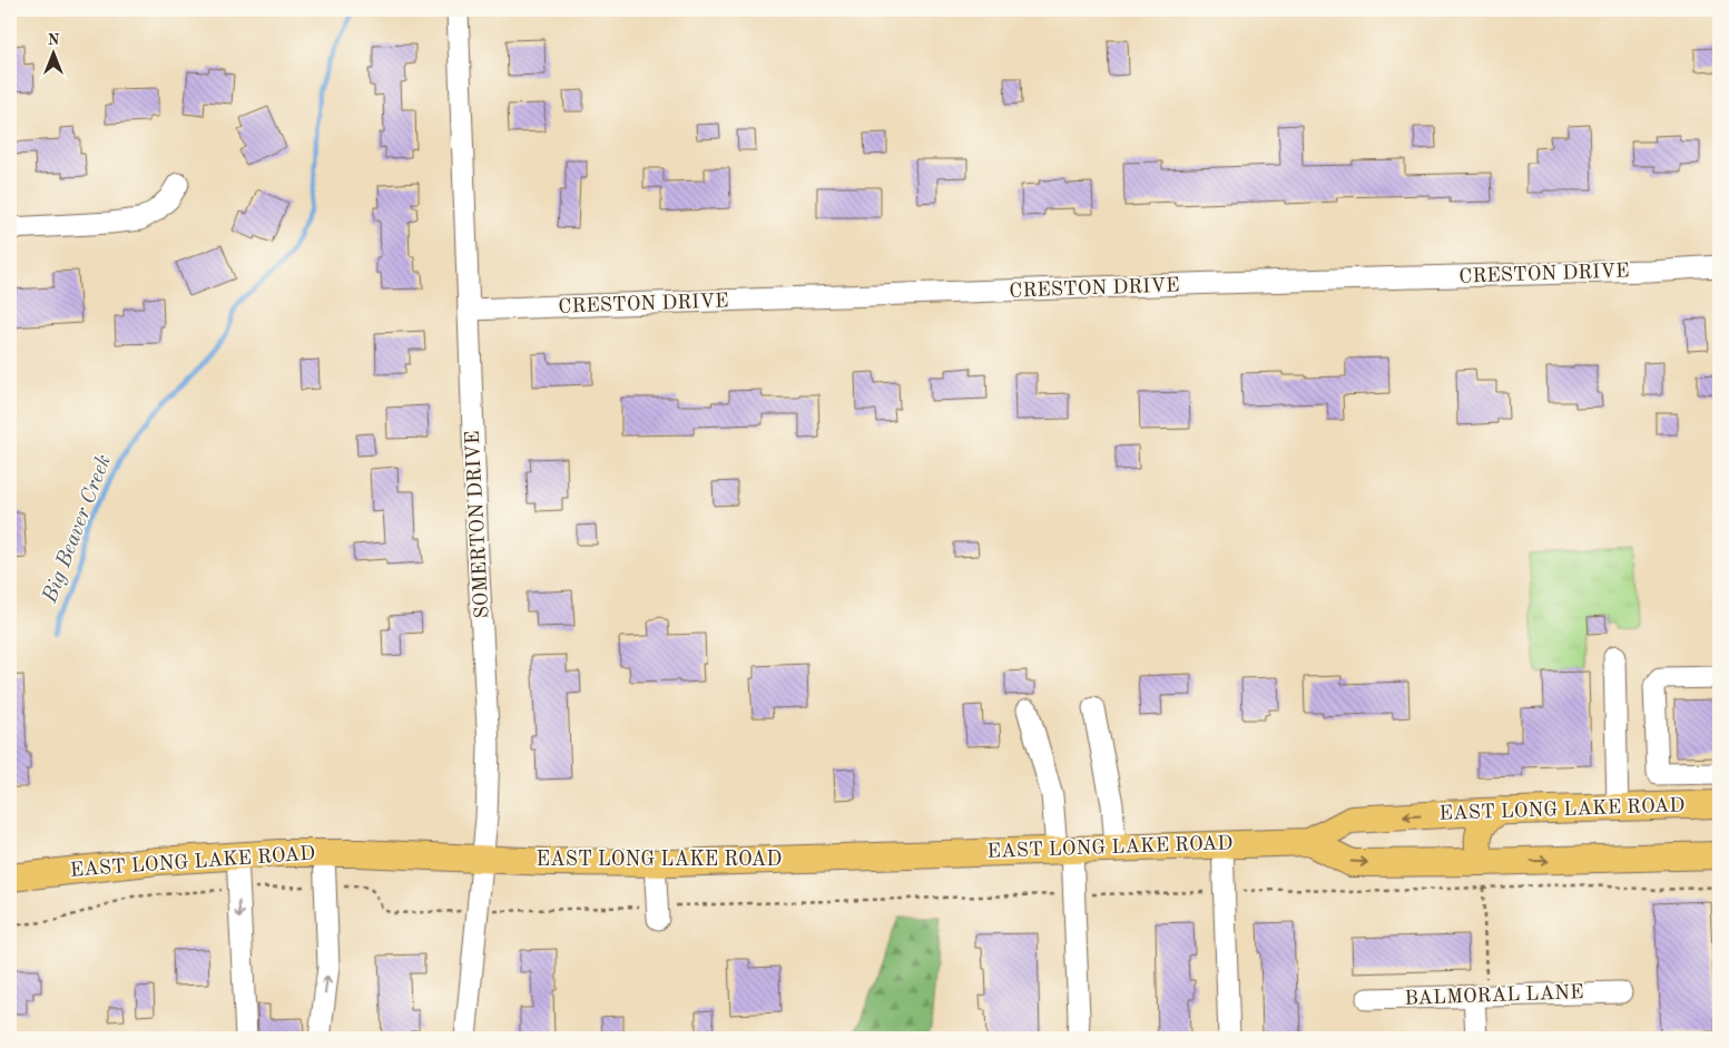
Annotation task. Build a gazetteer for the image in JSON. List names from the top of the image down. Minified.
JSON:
{"streets":{"main road":["EAST LONG LAKE ROAD"],"street":["CRESTON DRIVE","SOMERTON DRIVE","BALMORAL LANE"]},"crossings":[["CRESTON DRIVE","SOMERTON DRIVE"],["SOMERTON DRIVE","EAST LONG LAKE ROAD"]],"water":["Big Beaver Creek"],"north":"top"}
